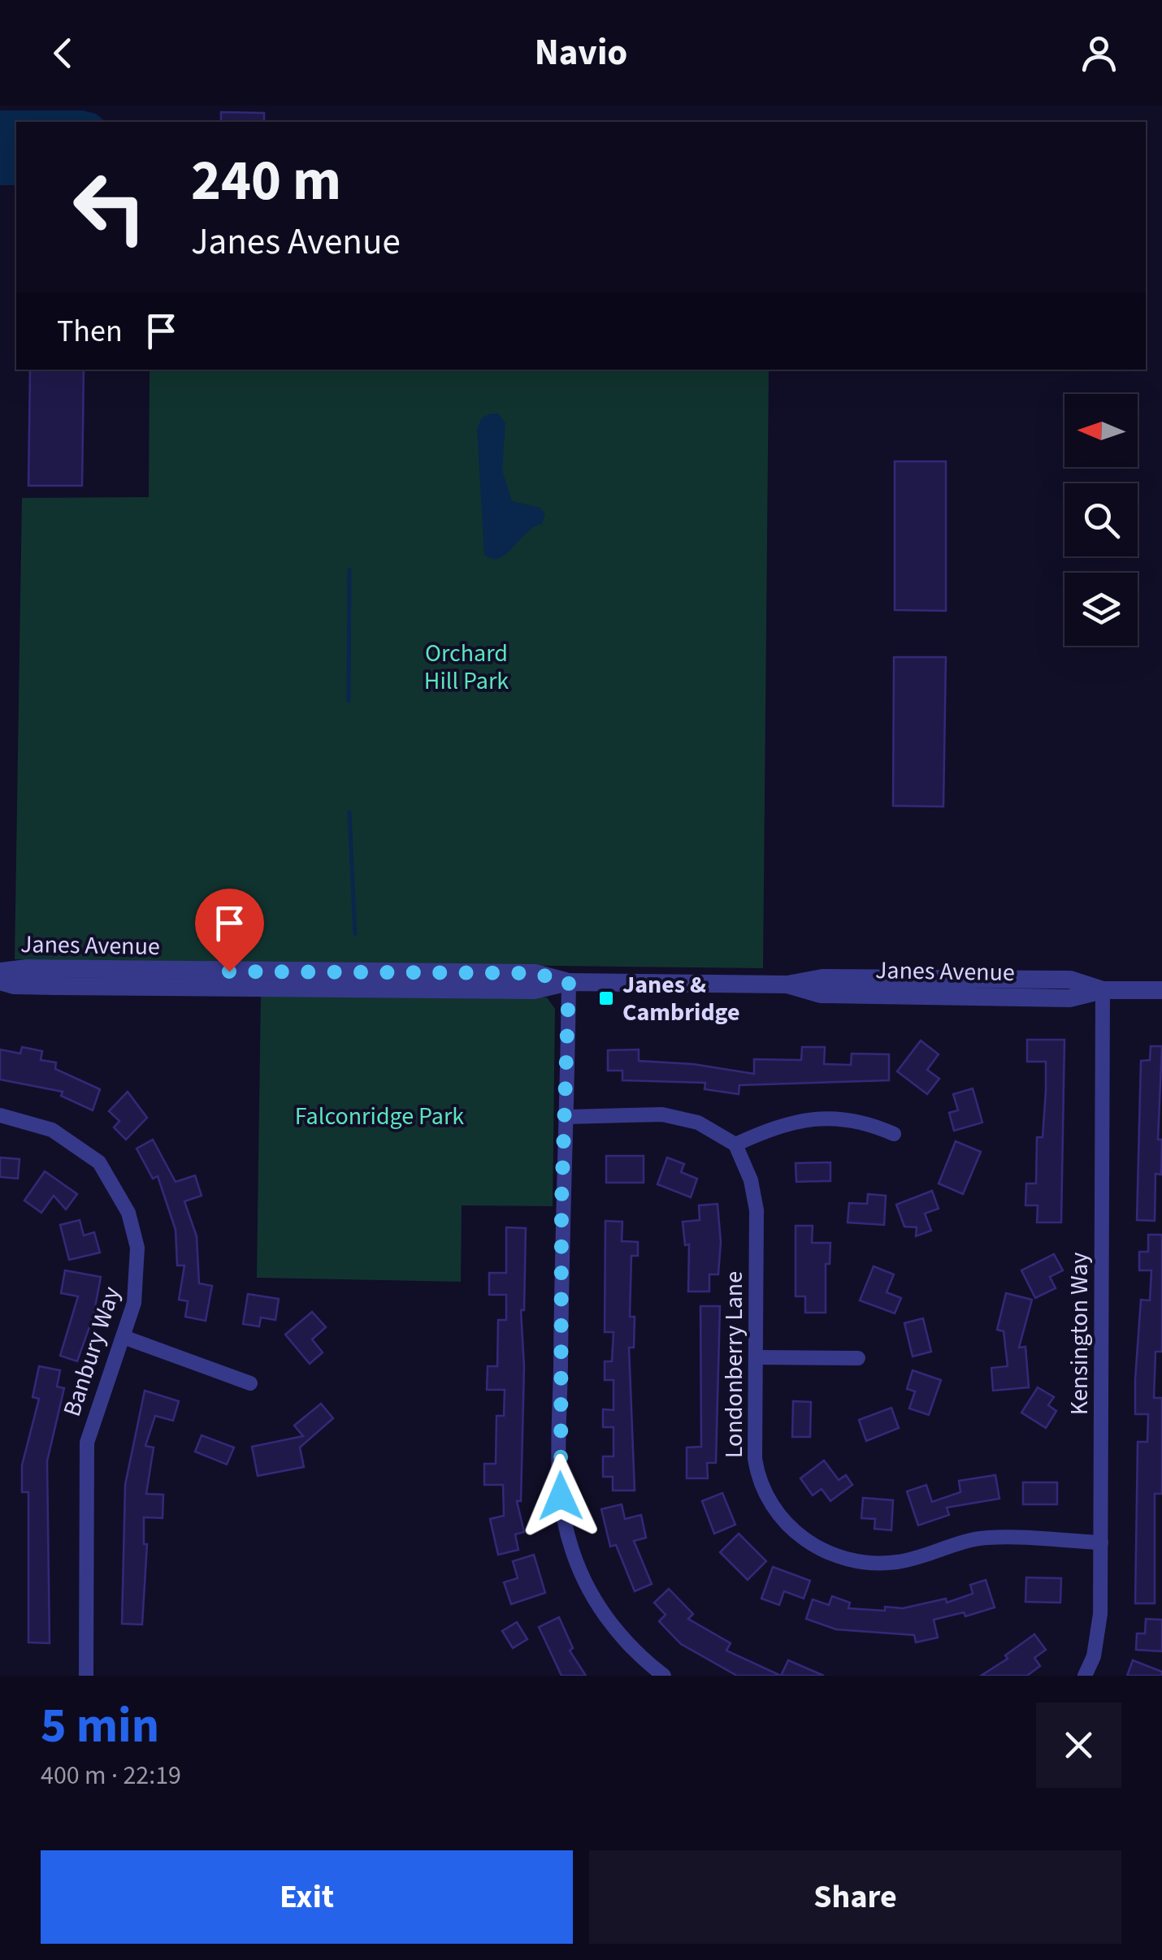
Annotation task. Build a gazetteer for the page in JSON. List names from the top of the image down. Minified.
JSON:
{"streets":{"street":["Janes Avenue","Kensington Way","Banbury Way","Londonberry Lane"]},"crossings":[["Janes Avenue","Kensington Way"],["Kensington Way","Londonberry Lane"]],"parks":["Orchard Hill Park","Falconridge Park"],"places":{"transit":["Janes & Cambridge"]},"north":"left","page":{"header":"Navio","turn":["240 m","Janes Avenue"],"then":"Then","heading":["5 min","400 m · 22:19"],"buttons":["Exit","Share"]}}
